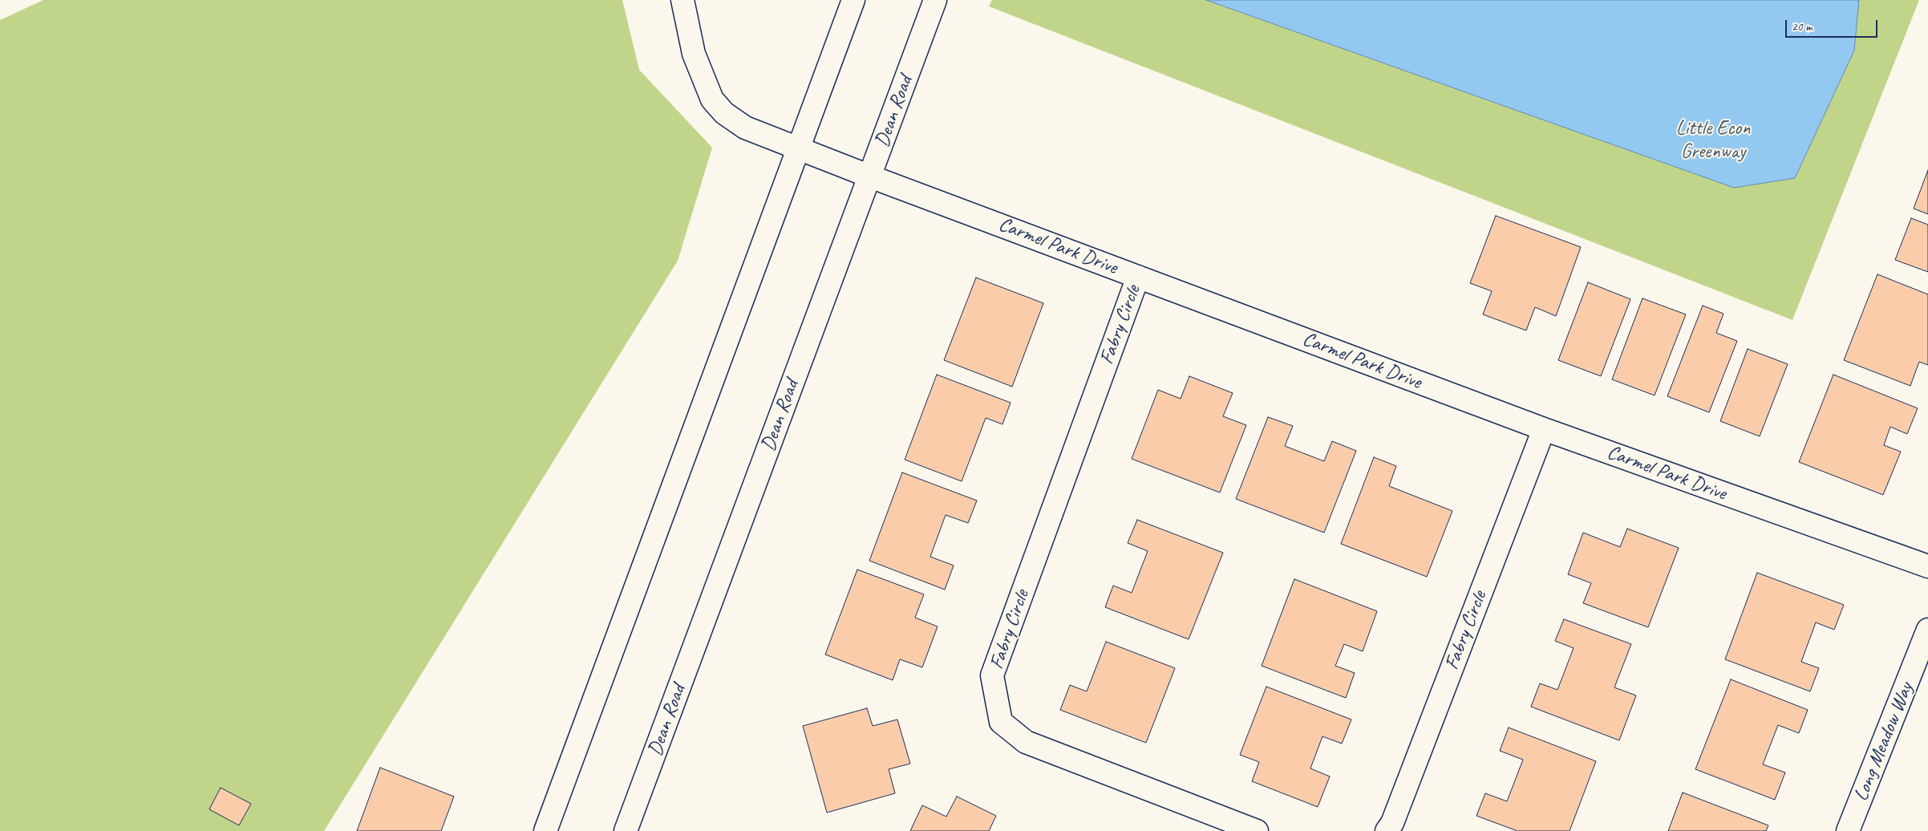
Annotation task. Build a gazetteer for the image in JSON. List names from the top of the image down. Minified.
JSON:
{"streets":{"street":["Dean Road","Carmel Park Drive","Fabry Circle","Long Meadow Way"]},"crossings":[["Dean Road","Carmel Park Drive"],["Carmel Park Drive","Fabry Circle"]],"parks":["Little Econ Greenway"],"scale_bar":"20 m"}
